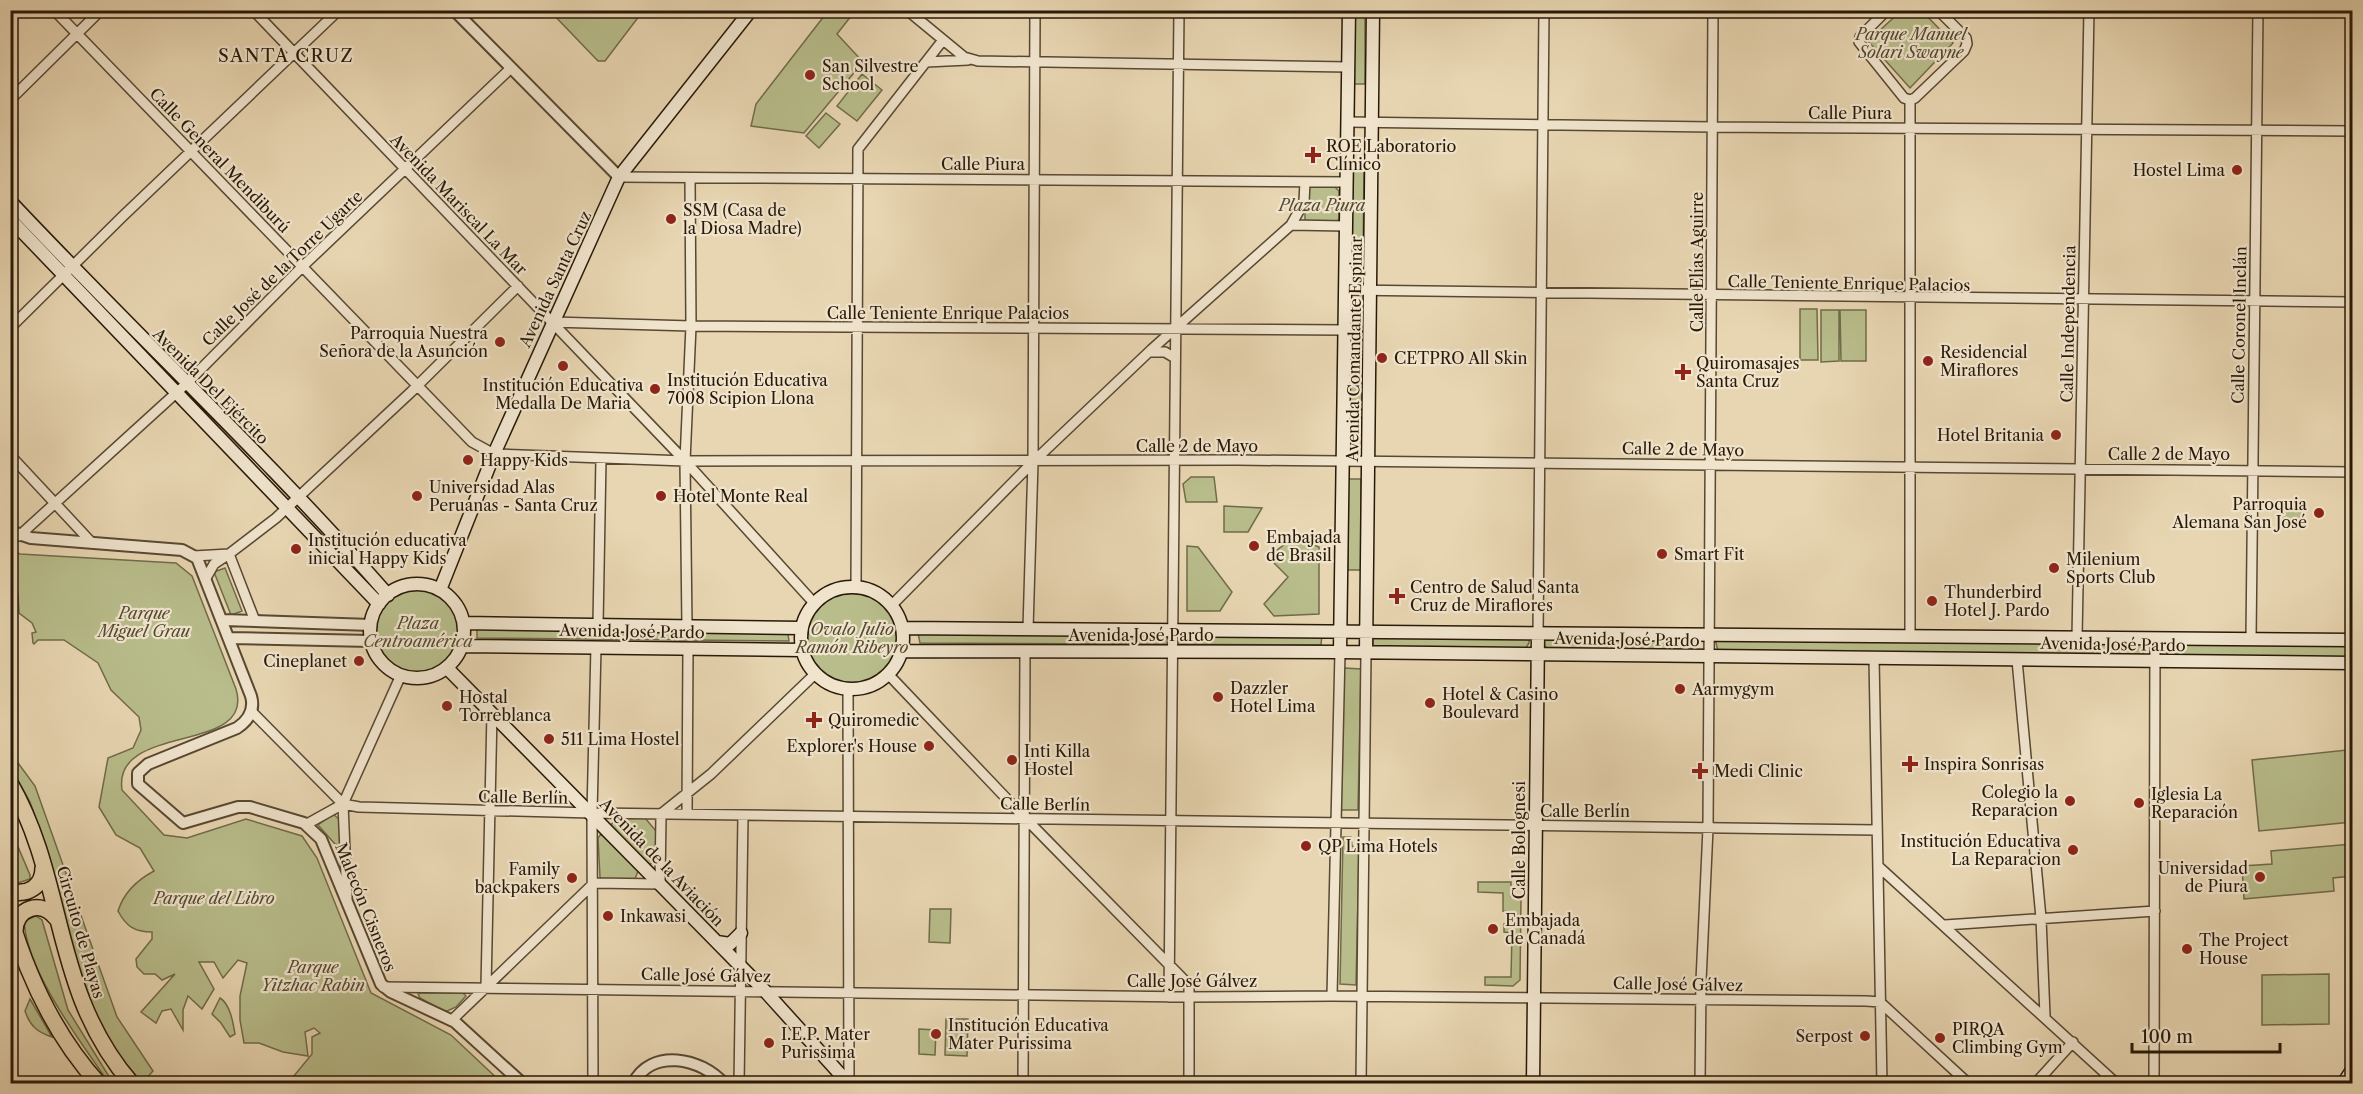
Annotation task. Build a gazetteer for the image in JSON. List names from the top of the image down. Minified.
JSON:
{"streets":{"highway":["Circuito de Playas"],"main road":["Avenida Santa Cruz","Avenida Comandante Espinar","Avenida Del Ejército","Avenida José Pardo","Calle Bolognesi","Avenida de la Aviación"],"street":["Calle Piura","Calle General Mendiburú","Avenida Mariscal La Mar","Calle Elías Aguirre","Calle José de la Torre Ugarte","Calle Teniente Enrique Palacios","Calle Independencia","Calle Coronel Inclán","Calle 2 de Mayo","Calle Berlín","Malecón Cisneros","Calle José Gálvez"]},"crossings":[["Calle Piura","Calle Elías Aguirre"],["Calle Piura","Avenida Santa Cruz"],["Calle Piura","Calle Independencia"],["Calle Piura","Calle Coronel Inclán"],["Calle Piura","Avenida Comandante Espinar"],["Calle General Mendiburú","Calle José de la Torre Ugarte"],["Calle General Mendiburú","Avenida Santa Cruz"],["Calle General Mendiburú","Calle 2 de Mayo"],["Avenida Mariscal La Mar","Calle José de la Torre Ugarte"],["Avenida Mariscal La Mar","Avenida Santa Cruz"],["Avenida Mariscal La Mar","Calle Teniente Enrique Palacios"],["Avenida Mariscal La Mar","Calle 2 de Mayo"],["Avenida Mariscal La Mar","Avenida José Pardo"],["Calle Elías Aguirre","Calle Teniente Enrique Palacios"],["Calle Elías Aguirre","Calle 2 de Mayo"],["Calle Elías Aguirre","Avenida José Pardo"],["Calle Elías Aguirre","Calle Berlín"],["Calle Elías Aguirre","Calle José Gálvez"],["Calle José de la Torre Ugarte","Avenida Del Ejército"],["Avenida Santa Cruz","Calle Teniente Enrique Palacios"],["Avenida Santa Cruz","Avenida Del Ejército"],["Avenida Santa Cruz","Calle 2 de Mayo"],["Avenida Santa Cruz","Avenida José Pardo"],["Avenida Santa Cruz","Avenida de la Aviación"],["Calle Teniente Enrique Palacios","Calle Independencia"],["Calle Teniente Enrique Palacios","Calle Coronel Inclán"],["Calle Teniente Enrique Palacios","Avenida Comandante Espinar"],["Calle Independencia","Calle 2 de Mayo"],["Calle Independencia","Avenida José Pardo"],["Calle Coronel Inclán","Calle 2 de Mayo"],["Calle Coronel Inclán","Avenida José Pardo"],["Avenida Comandante Espinar","Calle 2 de Mayo"],["Avenida Comandante Espinar","Avenida José Pardo"],["Avenida Del Ejército","Avenida José Pardo"],["Avenida Del Ejército","Avenida de la Aviación"],["Avenida José Pardo","Calle Bolognesi"],["Avenida José Pardo","Avenida de la Aviación"],["Calle Berlín","Calle Bolognesi"],["Calle Berlín","Avenida de la Aviación"],["Calle Bolognesi","Calle José Gálvez"],["Avenida de la Aviación","Calle José Gálvez"],["Malecón Cisneros","Calle José Gálvez"]],"districts":["SANTA CRUZ"],"parks":["Parque Manuel Solari Swayne","Plaza Piura","Parque Miguel Grau","Plaza Centroamérica","Ovalo Julio Ramón Ribeyro","Parque del Libro","Parque Yitzhac Rabin"],"places":{"other":["San Silvestre School","Hostel Lima","SSM (Casa de la Diosa Madre)","Parroquia Nuestra Señora de la Asunción","CETPRO All Skin","Residencial Miraflores","Institución Educativa Medalla De Maria","Institución Educativa 7008 Scipion Llona","Hotel Britania","Happy Kids","Universidad Alas Peruanas - Santa Cruz","Hotel Monte Real","Parroquia Alemana San José","Embajada de Brasil","Institución educativa inicial Happy Kids","Smart Fit","Milenium Sports Club","Thunderbird Hotel J. Pardo","Cineplanet","Aarmygym","Dazzler Hotel Lima","Hotel & Casino Boulevard","Hostal Torreblanca","511 Lima Hostel","Explorer's House","Inti Killa Hostel","Colegio la Reparacion","Iglesia La Reparación","QP Lima Hotels","Institución Educativa La Reparacion","Universidad de Piura","Family backpakers","Inkawasi","Embajada de Canadá","The Project House","Institución Educativa Mater Purissima","Serpost","PIRQA Climbing Gym","I.E.P. Mater Purissima"],"health":["ROE Laboratorio Clínico","Quiromasajes Santa Cruz","Centro de Salud Santa Cruz de Miraflores","Quiromedic","Inspira Sonrisas","Medi Clinic"]},"scale_bar":"100 m"}
